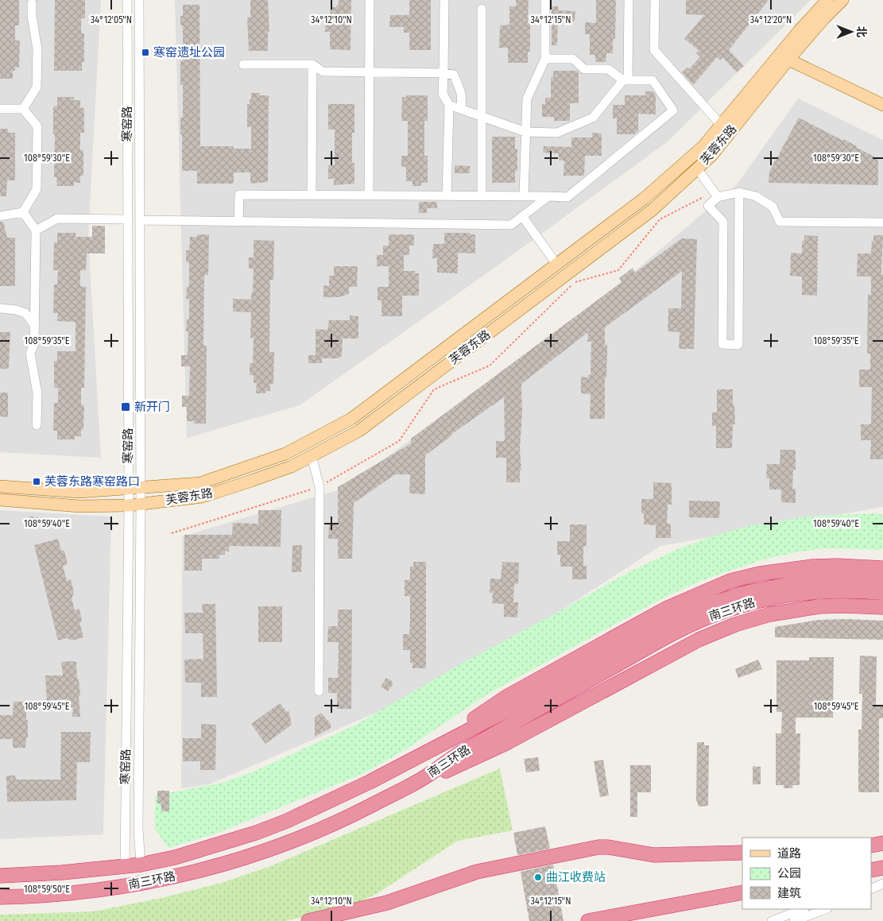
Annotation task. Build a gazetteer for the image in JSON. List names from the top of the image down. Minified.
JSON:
{"streets":{"highway":["南三环路"],"main road":["芙蓉东路"],"street":["寒窑路"]},"crossings":[["寒窑路","芙蓉东路"],["寒窑路","南三环路"]],"places":{"transit":["寒窑遗址公园","新开门","芙蓉东路寒窑路口"],"other":["曲江收费站"]},"legend":["道路","公园","建筑"],"north":"right","coordinates":["34°12'05\"N","34°12'10\"N","34°12'15\"N","34°12'20\"N","108°59'30\"E","108°59'35\"E","108°59'40\"E","108°59'45\"E","108°59'50\"E"]}
